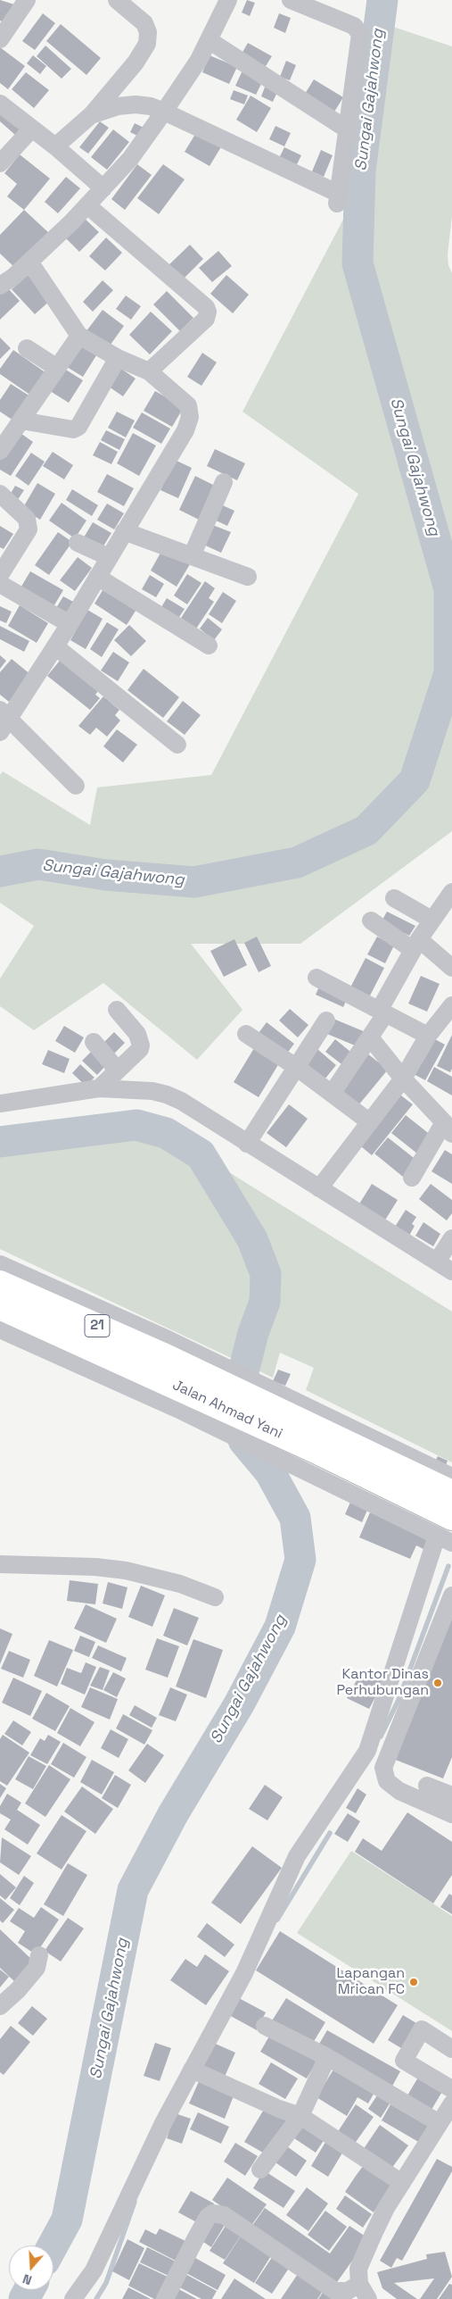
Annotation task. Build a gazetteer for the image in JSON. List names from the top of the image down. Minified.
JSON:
{"streets":{"highway":["21","Jalan Ahmad Yani"]},"water":["Sungai Gajahwong"],"places":["Kantor Dinas Perhubungan","Lapangan Mrican FC"],"north":"bottom"}
